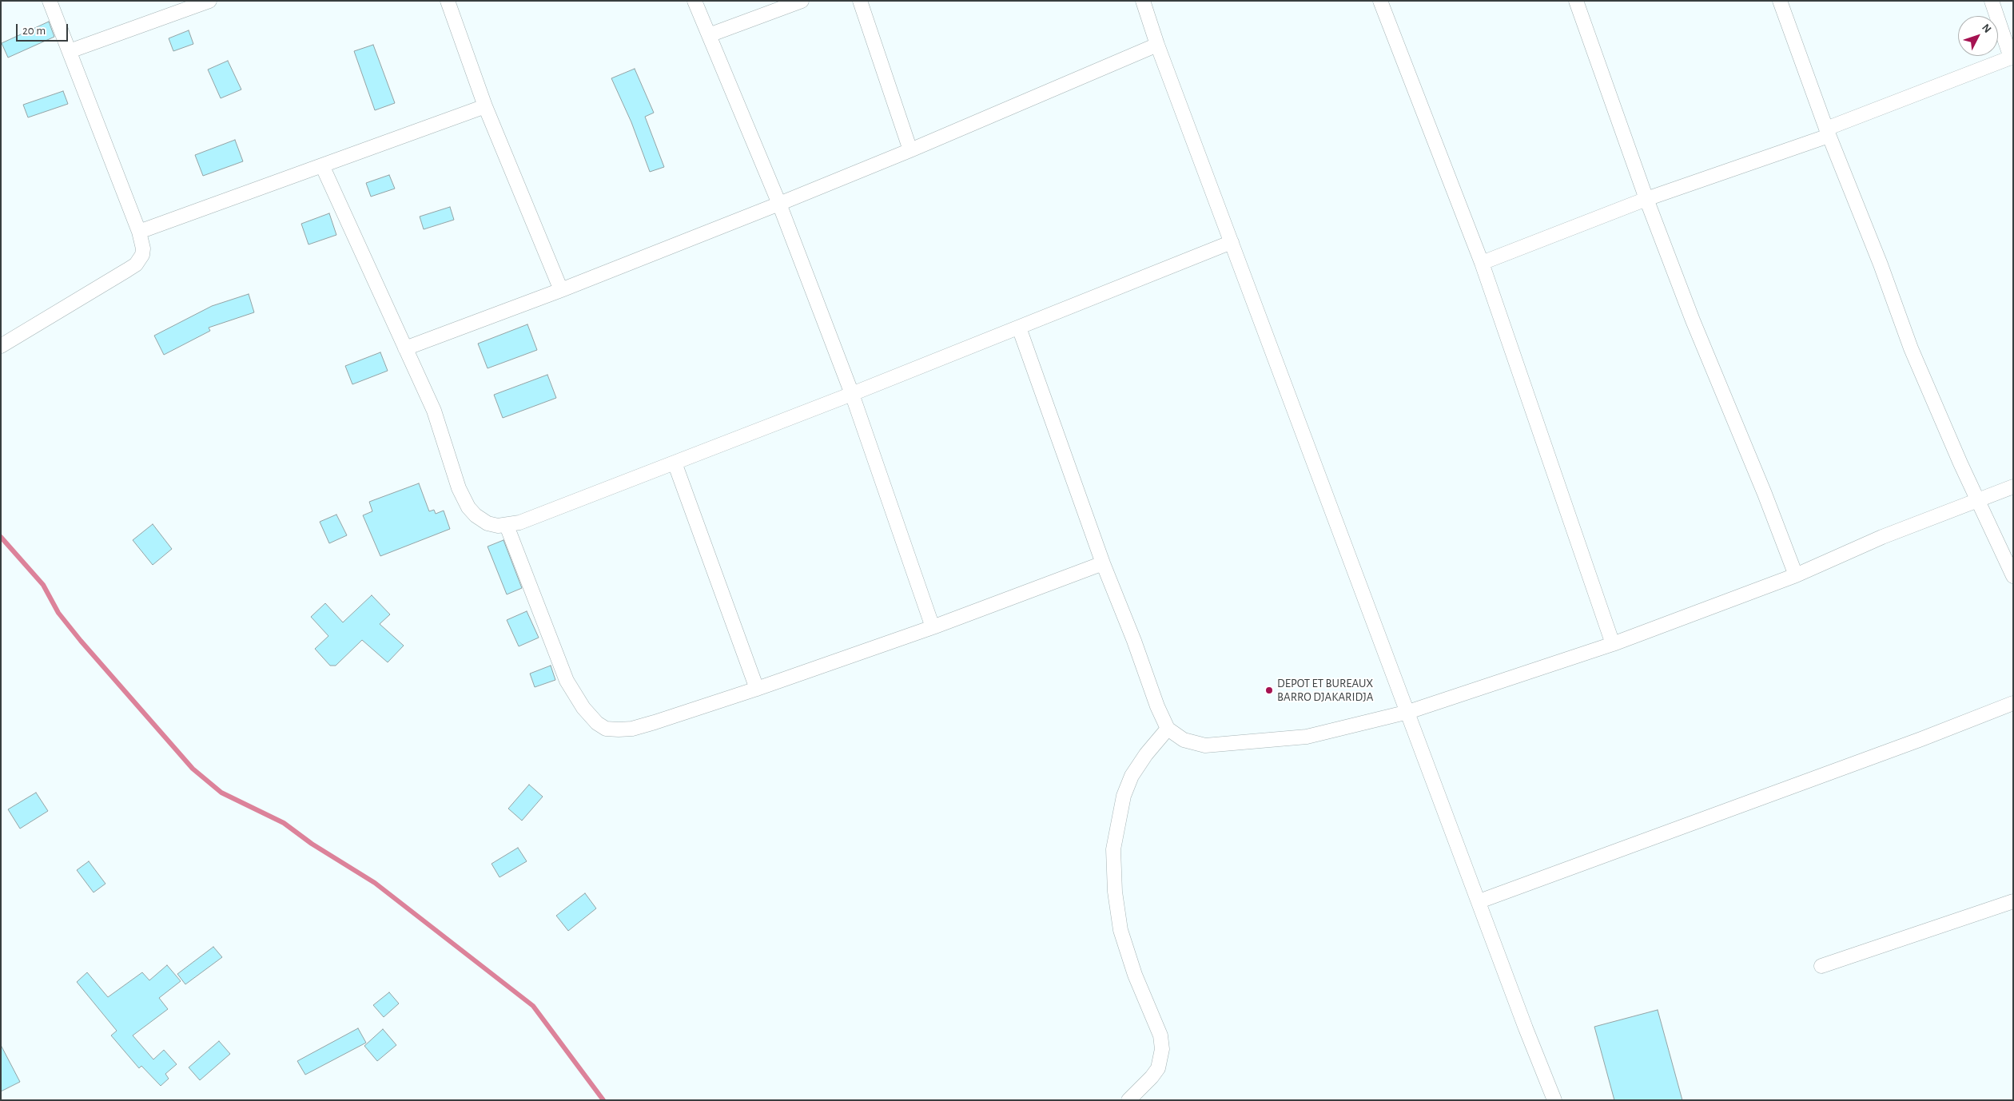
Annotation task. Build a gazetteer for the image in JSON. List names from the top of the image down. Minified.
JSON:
{"places":["DEPOT ET BUREAUX BARRO DJAKARIDJA"],"scale_bar":"20 m","north":"top right"}
